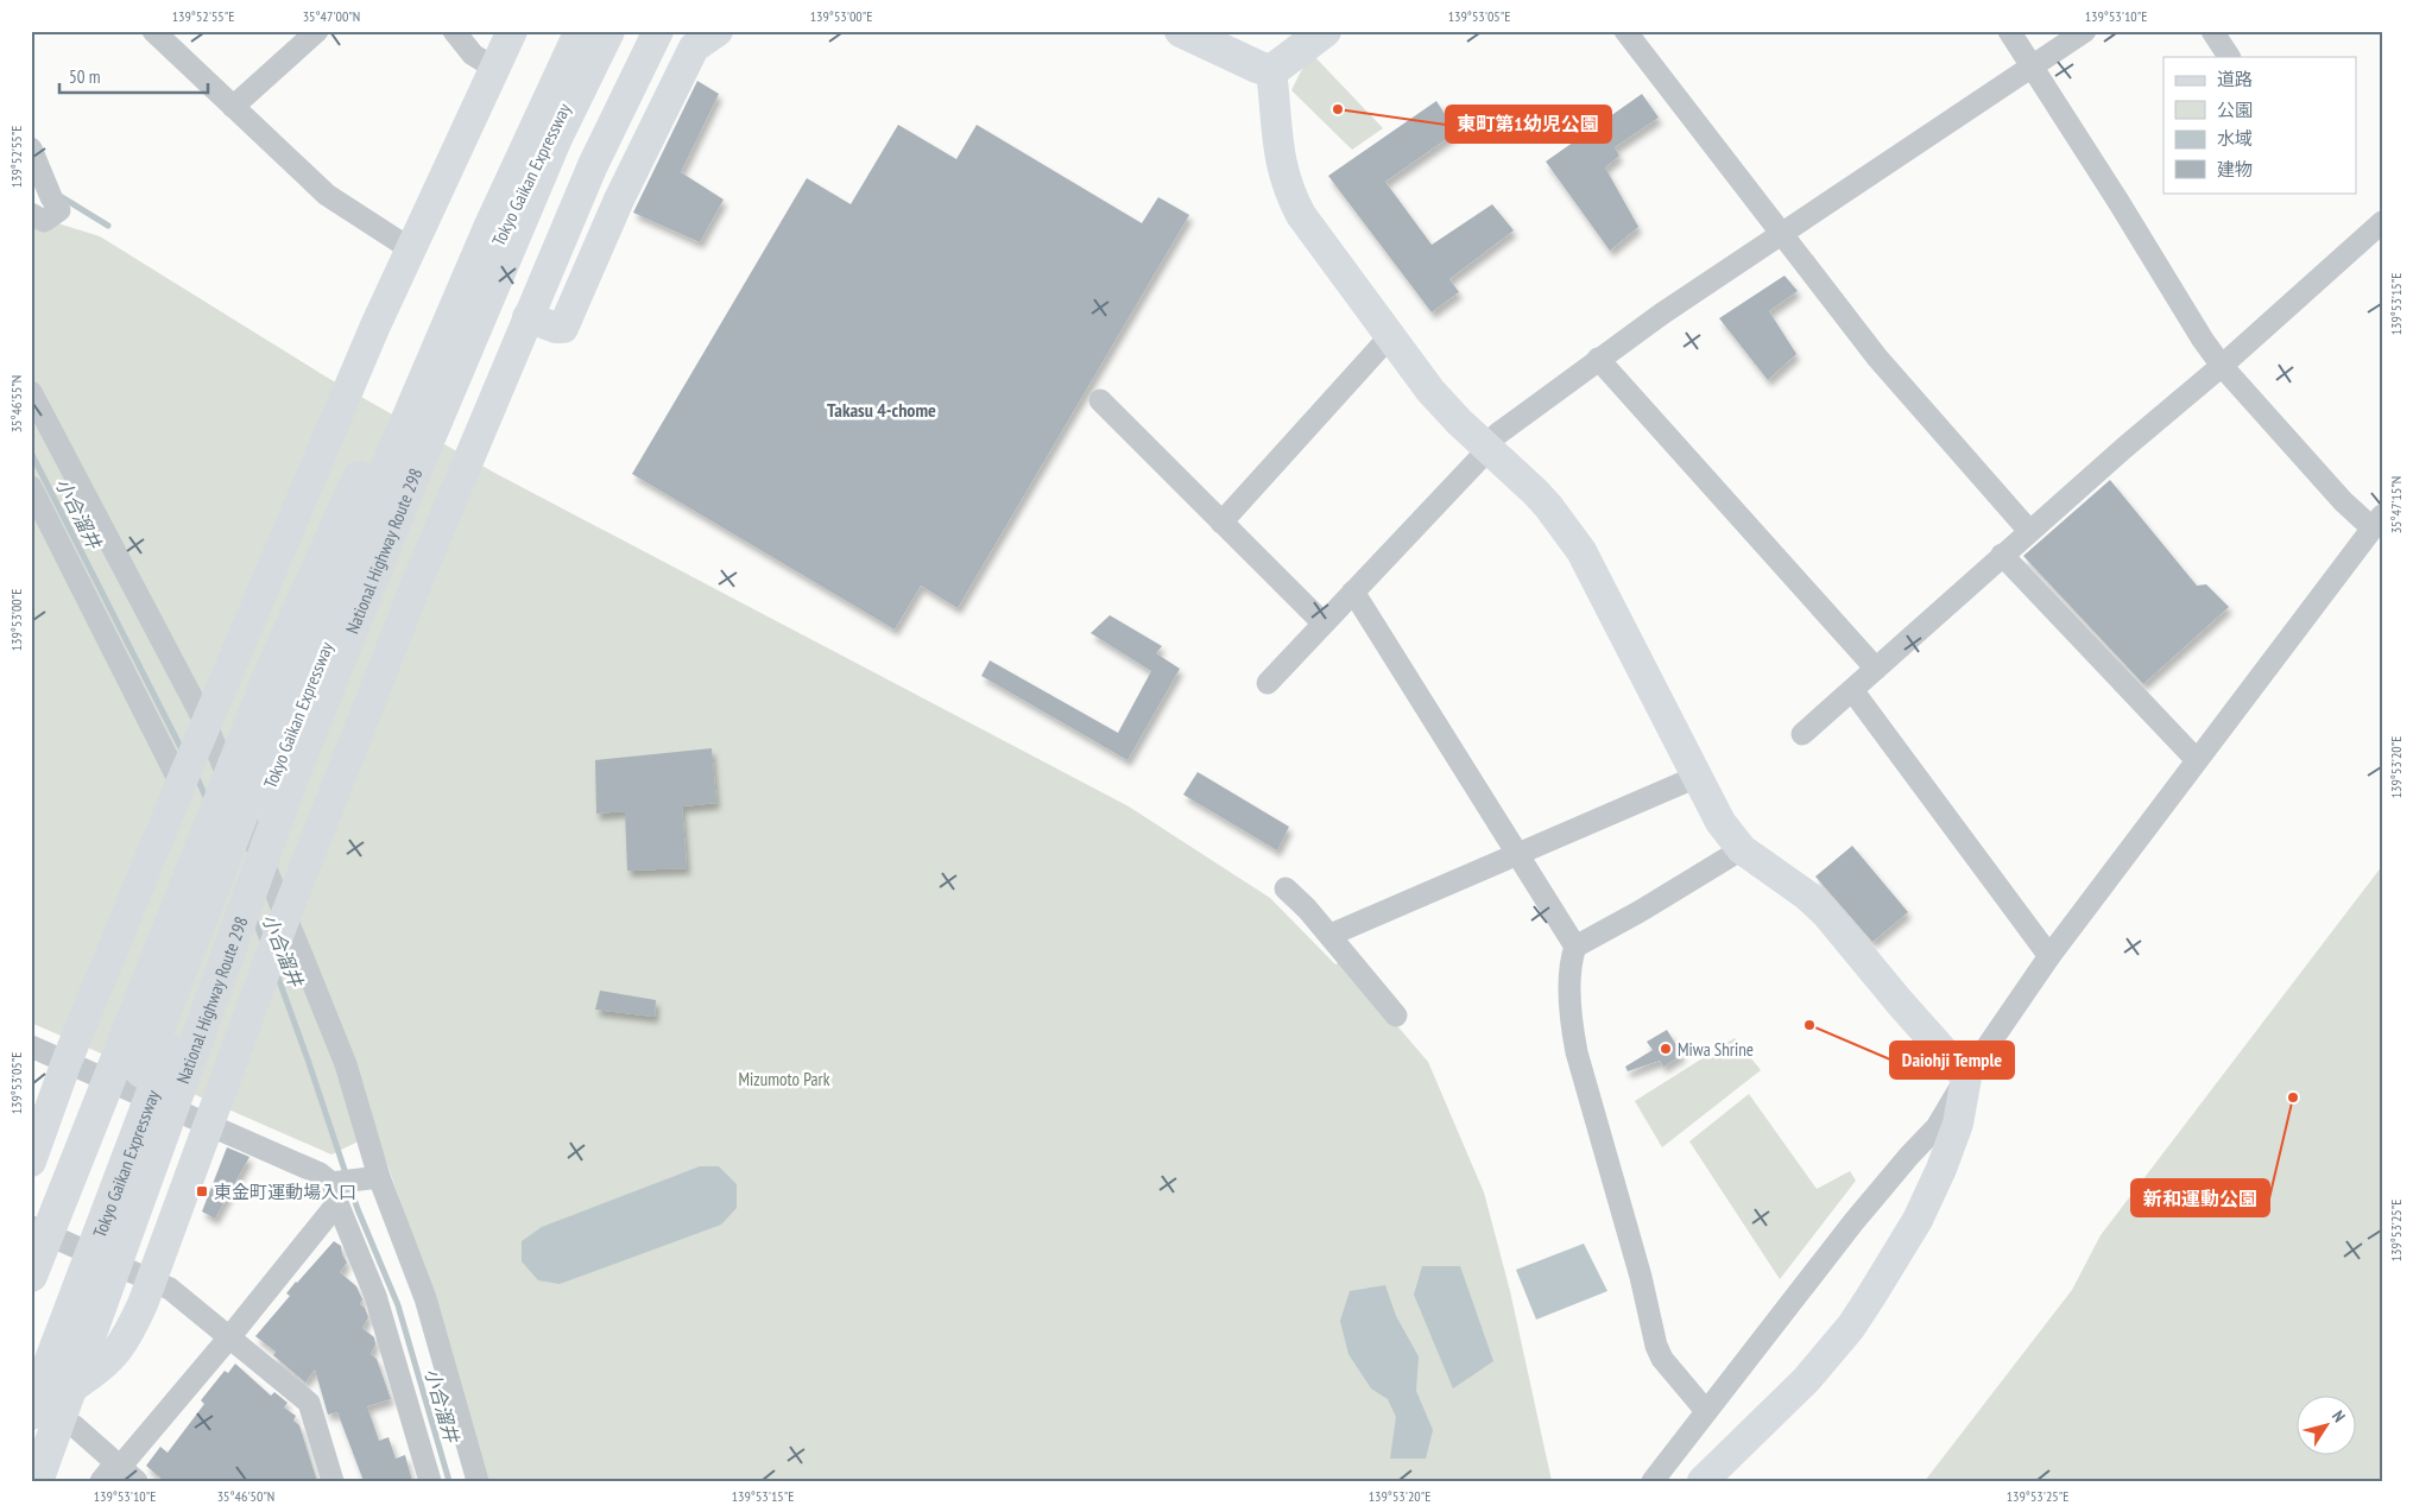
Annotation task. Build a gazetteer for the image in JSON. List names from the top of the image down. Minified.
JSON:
{"streets":{"main road":["Tokyo Gaikan Expressway","National Highway Route 298"]},"districts":["Takasu 4-chome"],"water":["小合溜井"],"parks":["Mizumoto Park"],"places":{"other":["東町第1幼児公園","Daiohji Temple","Miwa Shrine","新和運動公園"],"transit":["東金町運動場入口"]},"legend":["道路","公園","水域","建物"],"scale_bar":"50 m","north":"top right","coordinates":["139°52'55\"E","35°47'00\"N","139°53'00\"E","139°53'05\"E","139°53'10\"E","139°53'15\"E","35°46'55\"N","35°47'15\"N","139°53'20\"E","139°53'25\"E","35°46'50\"N"]}
